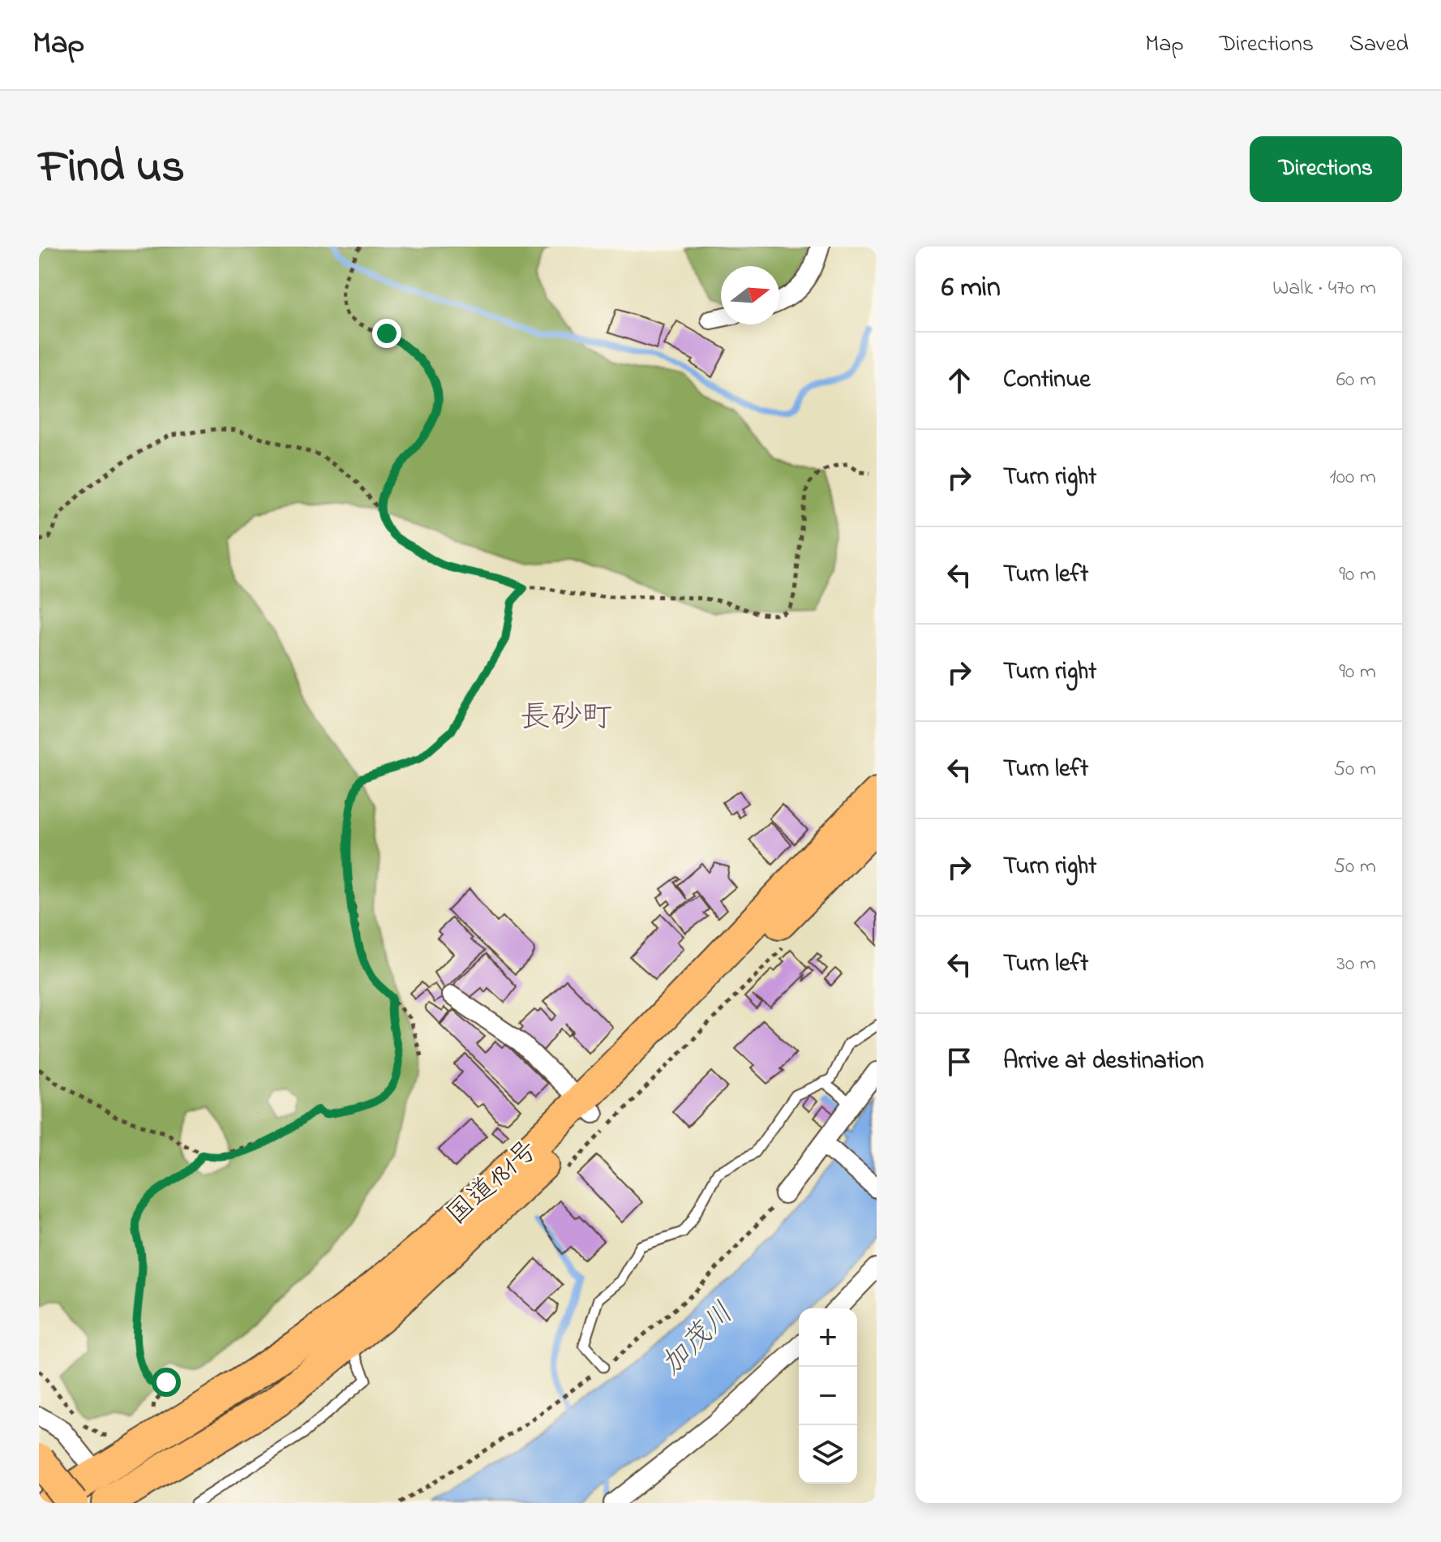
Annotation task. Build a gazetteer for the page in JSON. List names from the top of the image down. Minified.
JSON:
{"streets":{"highway":["国道181号"]},"districts":["長砂町"],"water":["加茂川"],"north":"right","page":{"header":"Map","nav":["Map","Directions","Saved"],"title":"Find us","buttons":"Directions","heading":["6 min","Walk · 470 m"],"list":[["Continue","60 m"],["Turn right","100 m"],["Turn left","90 m"],["Turn right","90 m"],["Turn left","50 m"],["Turn right","50 m"],["Turn left","30 m"],"Arrive at destination"],"map_buttons":["+","−"]}}
